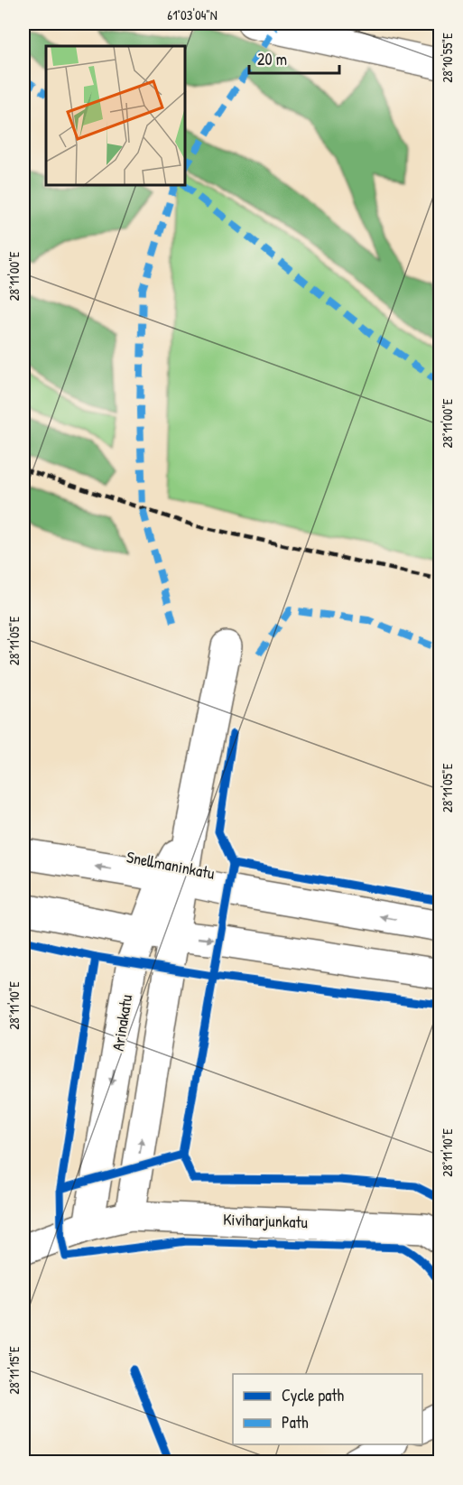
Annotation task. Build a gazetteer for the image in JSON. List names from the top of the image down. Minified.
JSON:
{"streets":{"street":["Snellmaninkatu","Arinakatu","Kiviharjunkatu"]},"crossings":[["Snellmaninkatu","Arinakatu"],["Arinakatu","Kiviharjunkatu"]],"legend":["Cycle path","Path"],"scale_bar":"20 m","coordinates":["61°03'04\"N","28°10'55\"E","28°11'00\"E","28°11'05\"E","28°11'10\"E","28°11'15\"E"]}
